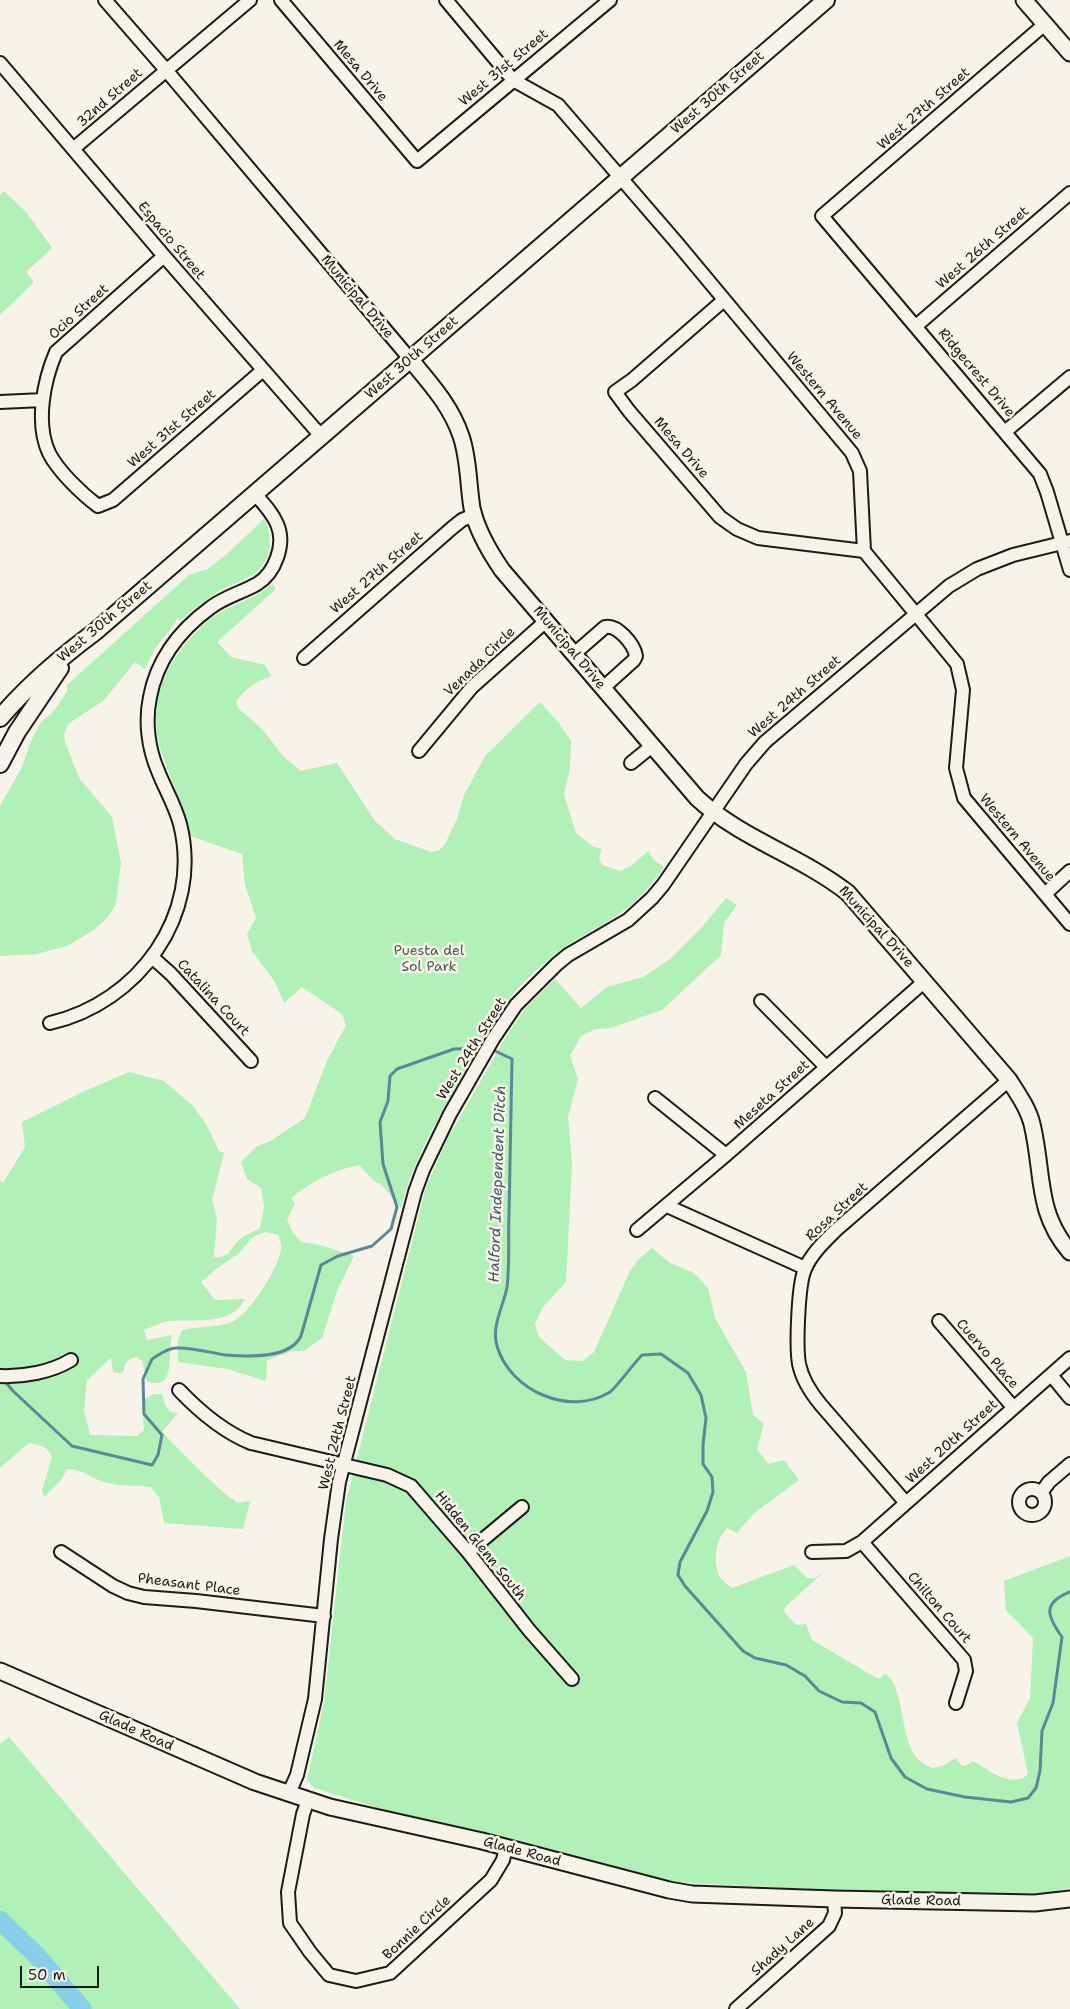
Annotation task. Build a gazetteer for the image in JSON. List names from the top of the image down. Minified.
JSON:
{"streets":{"main road":["West 30th Street"],"street":["West 31st Street","Mesa Drive","32nd Street","West 27th Street","Espacio Street","West 26th Street","Municipal Drive","Ocio Street","Ridgecrest Drive","Western Avenue","Venada Circle","West 24th Street","Catalina Court","Meseta Street","Rosa Street","Cuervo Place","West 20th Street","Hidden Glenn South","Pheasant Place","Chilton Court","Glade Road","Bonnie Circle","Shady Lane"]},"crossings":[["West 31st Street","Mesa Drive"],["West 31st Street","Espacio Street"],["West 31st Street","Ocio Street"],["West 31st Street","Western Avenue"],["Mesa Drive","Western Avenue"],["West 30th Street","Espacio Street"],["West 30th Street","Municipal Drive"],["West 30th Street","Western Avenue"],["32nd Street","Espacio Street"],["32nd Street","Municipal Drive"],["West 27th Street","Municipal Drive"],["West 27th Street","Ridgecrest Drive"],["Espacio Street","Ocio Street"],["West 26th Street","Ridgecrest Drive"],["Municipal Drive","Venada Circle"],["Municipal Drive","West 24th Street"],["Municipal Drive","Meseta Street"],["Municipal Drive","Rosa Street"],["Ridgecrest Drive","West 24th Street"],["Western Avenue","West 24th Street"],["West 24th Street","Hidden Glenn South"],["West 24th Street","Pheasant Place"],["West 24th Street","Glade Road"],["Rosa Street","West 20th Street"],["Cuervo Place","West 20th Street"],["West 20th Street","Chilton Court"],["Glade Road","Bonnie Circle"],["Glade Road","Shady Lane"]],"water":["Halford Independent Ditch"],"parks":["Puesta del Sol Park"],"scale_bar":"50 m"}
